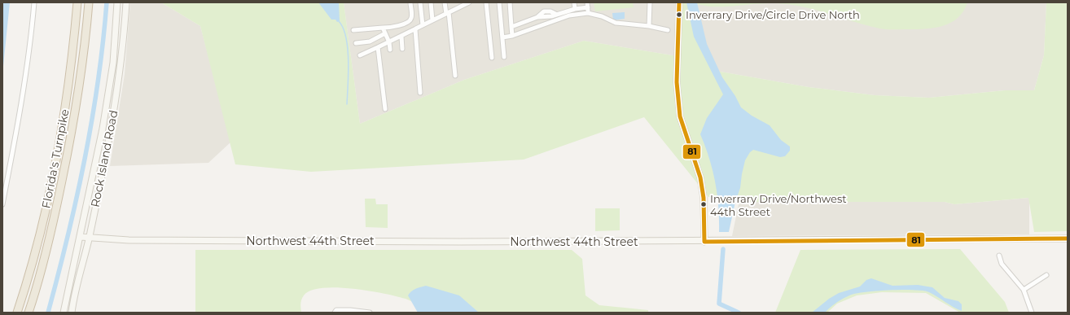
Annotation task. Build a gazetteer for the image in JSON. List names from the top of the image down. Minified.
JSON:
{"streets":{"highway":["Florida's Turnpike"],"street":["Rock Island Road","Northwest 44th Street"]},"crossings":[["Rock Island Road","Northwest 44th Street"]],"places":["Inverrary Drive/Circle Drive North","Inverrary Drive/Northwest 44th Street"],"lines":["transit line 81"]}
